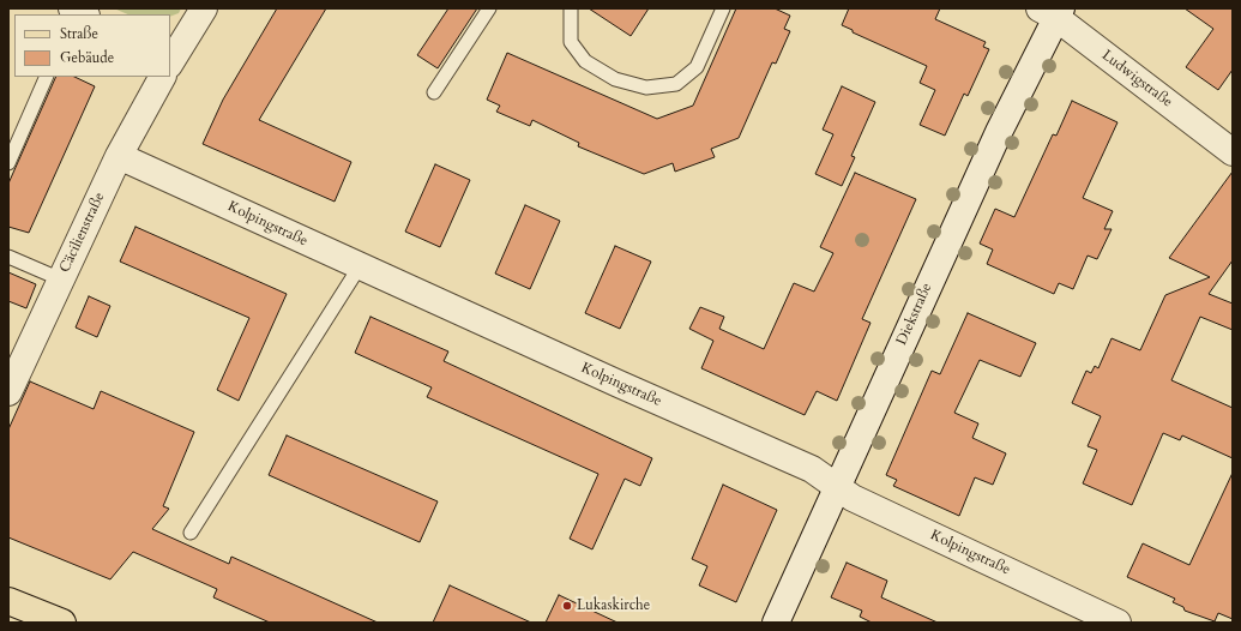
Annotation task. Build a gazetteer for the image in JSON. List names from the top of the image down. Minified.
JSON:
{"streets":{"street":["Ludwigstraße","Kolpingstraße","Cäcilienstraße","Diekstraße"]},"crossings":[["Ludwigstraße","Diekstraße"],["Kolpingstraße","Cäcilienstraße"],["Kolpingstraße","Diekstraße"]],"places":["Lukaskirche"],"legend":["Straße","Gebäude"]}
